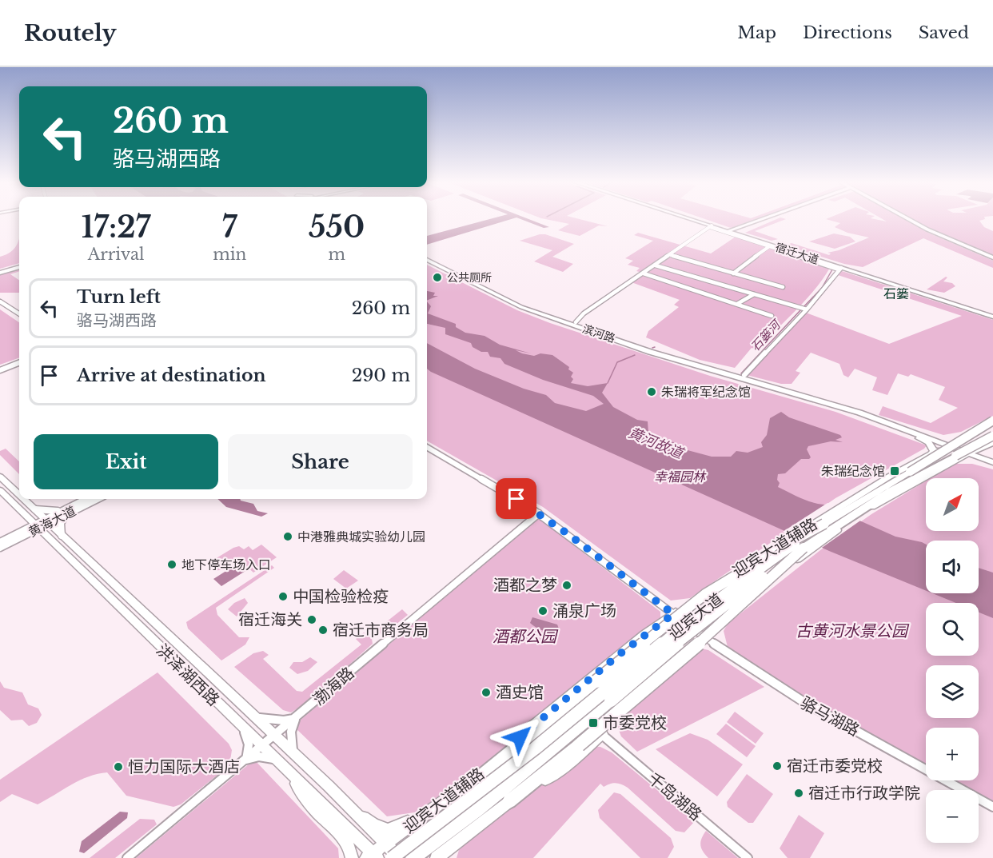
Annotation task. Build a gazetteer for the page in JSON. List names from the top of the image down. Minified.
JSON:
{"streets":{"highway":["迎宾大道"],"main road":["宿迁大道","滨河路","迎宾大道辅路","洪泽湖西路"],"street":["黄海大道","渤海路","骆马湖路","千岛湖路"]},"crossings":[["滨河路","迎宾大道辅路"],["滨河路","迎宾大道"],["黄海大道","洪泽湖西路"],["迎宾大道辅路","迎宾大道"],["迎宾大道辅路","洪泽湖西路"],["迎宾大道辅路","骆马湖路"],["迎宾大道辅路","千岛湖路"],["迎宾大道","洪泽湖西路"],["洪泽湖西路","渤海路"],["渤海路","骆马湖路"]],"districts":["石篓"],"water":["石篓河","黄河故道"],"parks":["幸福园林","古黄河水景公园","酒都公园"],"places":{"other":["公共厕所","朱瑞将军纪念馆","中港雅典城实验幼儿园","地下停车场入口","酒都之梦","中国检验检疫","涌泉广场","宿迁海关","宿迁市商务局","酒史馆","宿迁市委党校","恒力国际大酒店","宿迁市行政学院"],"transit":["朱瑞纪念馆","市委党校"]},"north":"top right","page":{"header":"Routely","nav":["Map","Directions","Saved"],"turn":["260 m","骆马湖西路"],"eta":["17:27","Arrival","7","min","550","m"],"list":[{"name":"Turn left","note":"骆马湖西路","value":"260 m"},{"name":"Arrive at destination","value":"290 m"}],"buttons":["Exit","Share"],"map_buttons":["+","−"]}}
